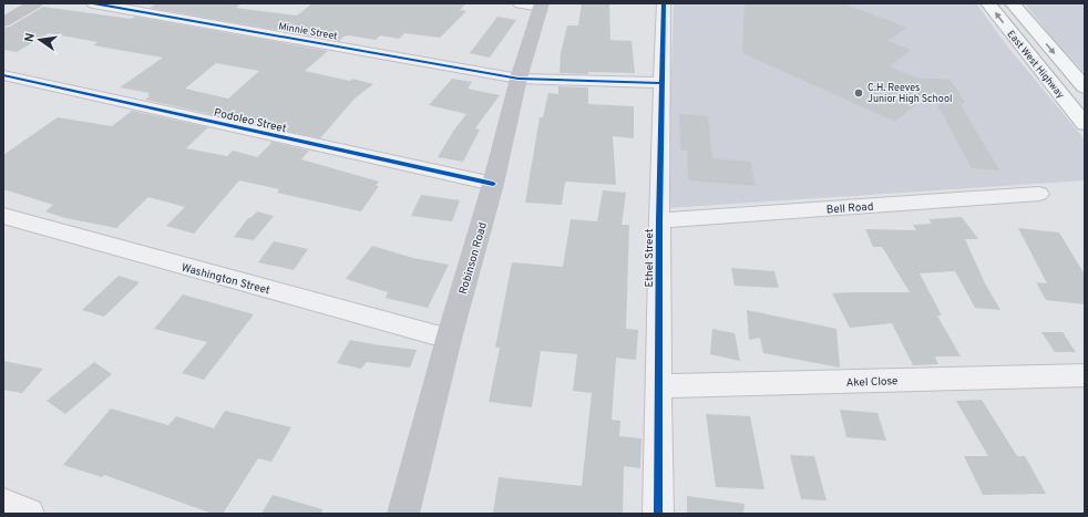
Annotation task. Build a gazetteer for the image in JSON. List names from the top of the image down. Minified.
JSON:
{"streets":{"highway":["East West Highway"],"main road":["Robinson Road"],"street":["Minnie Street","Podoleo Street","Bell Road","Ethel Street","Washington Street","Akel Close"]},"crossings":[["Minnie Street","Robinson Road"],["Minnie Street","Ethel Street"],["Podoleo Street","Robinson Road"],["Bell Road","Ethel Street"],["Robinson Road","Washington Street"],["Ethel Street","Akel Close"]],"places":["C.H. Reeves Junior High School"],"north":"left"}
